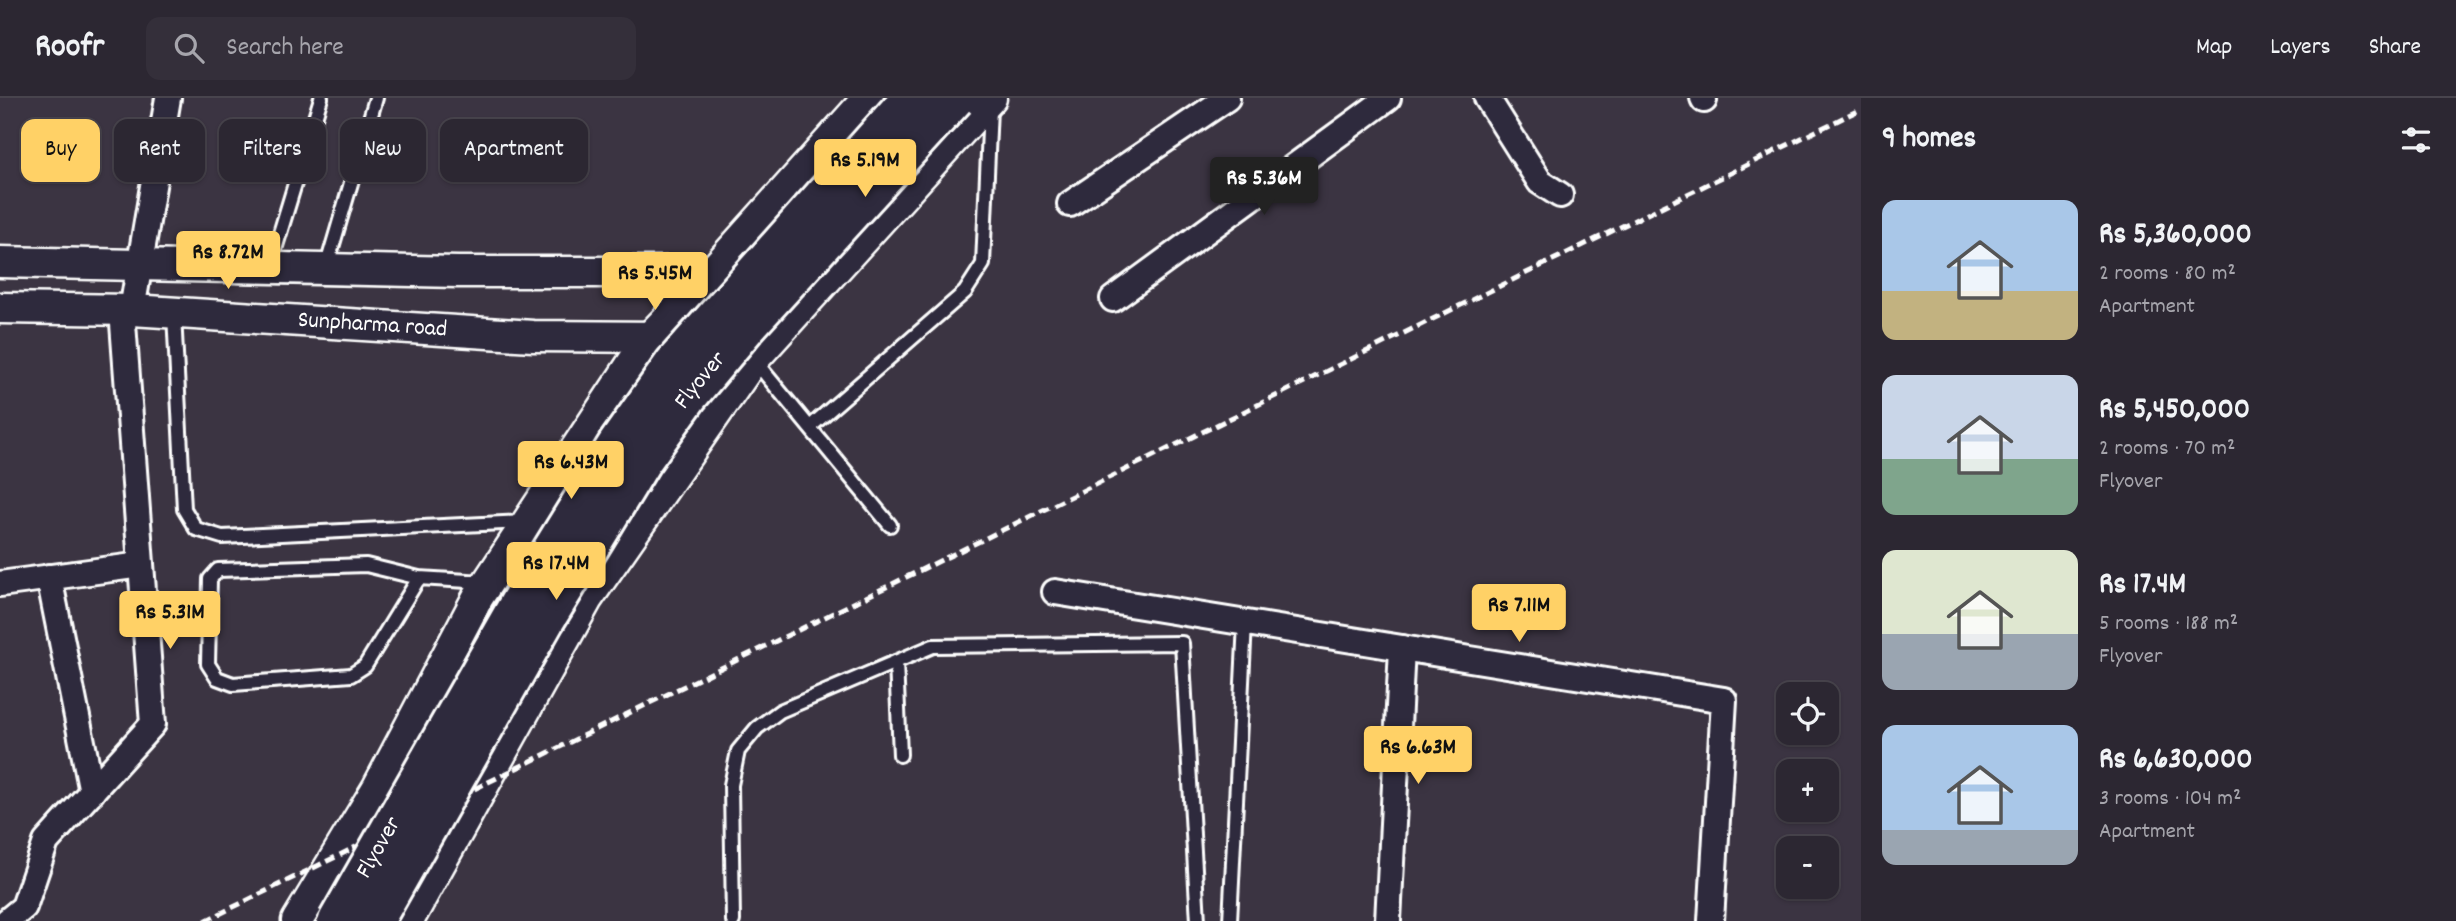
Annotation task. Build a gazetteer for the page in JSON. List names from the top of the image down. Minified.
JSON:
{"streets":{"main road":["Flyover"],"street":["Sunpharma road"]},"page":{"header":"Roofr","search":"Search here","nav":["Map","Layers","Share"],"heading":"9 homes","chip":["Buy","Rent","Filters","New","Apartment"],"price":["Rs 5.19M","Rs 5.36M","Rs 8.72M","Rs 5.45M","Rs 6.43M","Rs 17.4M","Rs 7.11M","Rs 5.31M","Rs 6.63M"],"list":[{"name":"Rs 5,360,000","note":"2 rooms · 80 m² · Apartment"},{"name":"Rs 5,450,000","note":"2 rooms · 70 m² · Flyover"},{"name":"Rs 17.4M","note":"5 rooms · 188 m² · Flyover"},{"name":"Rs 6,630,000","note":"3 rooms · 104 m² · Apartment"}],"map_buttons":["+","−"]}}
